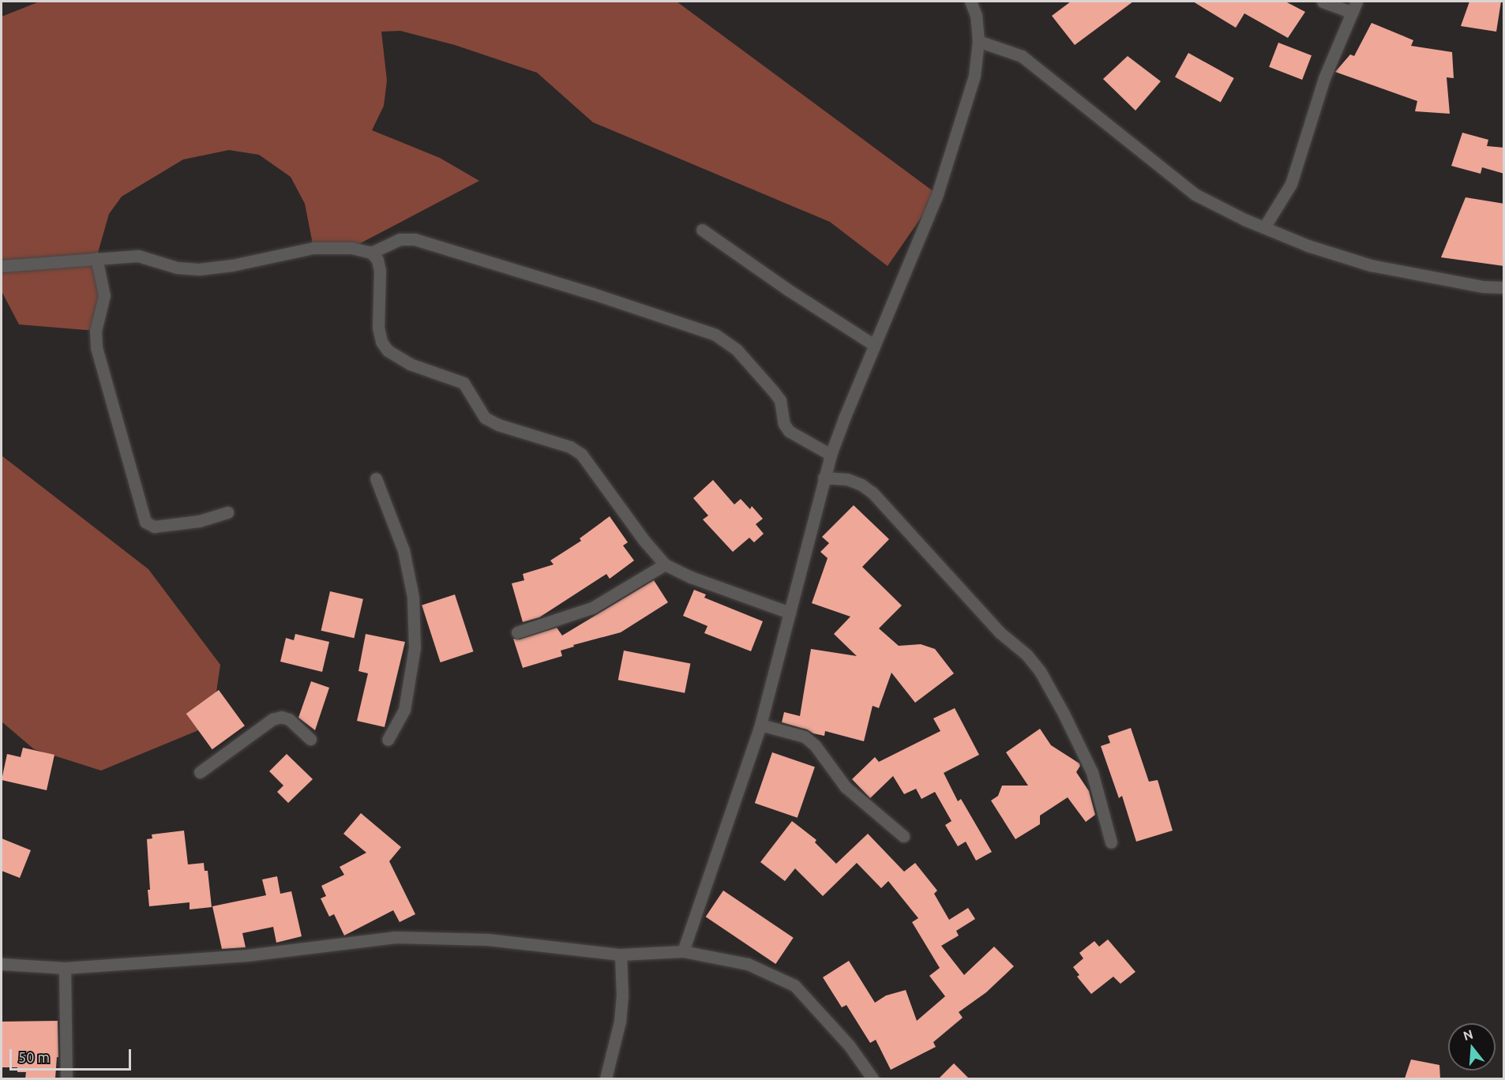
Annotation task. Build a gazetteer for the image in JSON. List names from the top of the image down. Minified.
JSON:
{"scale_bar":"50 m","north":"top"}
